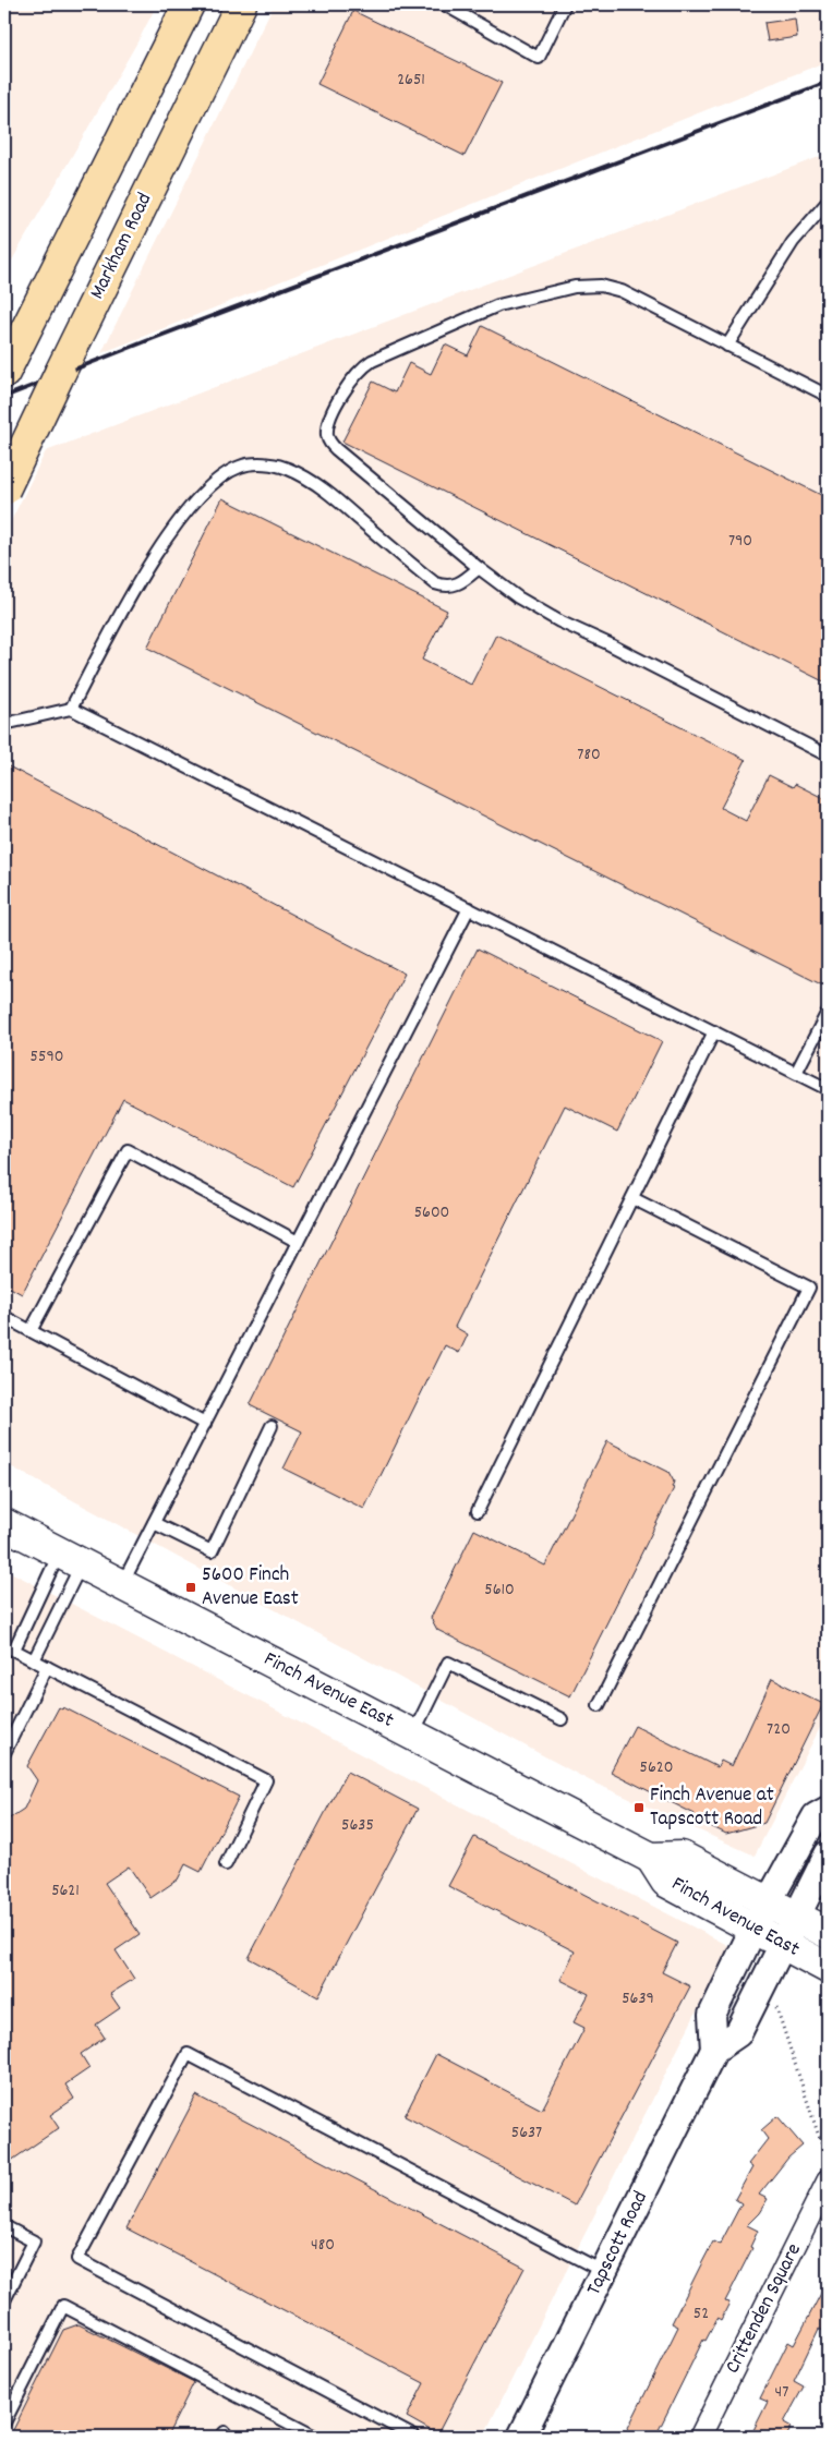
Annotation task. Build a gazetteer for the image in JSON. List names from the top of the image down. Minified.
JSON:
{"streets":{"main road":["Markham Road","Finch Avenue East"],"street":["Tapscott Road","Crittenden Square"]},"crossings":[["Finch Avenue East","Tapscott Road"]],"places":{"transit":["5600 Finch Avenue East","Finch Avenue at Tapscott Road"]},"house_numbers":["2651","790","780","5590","5600","5610","720","5620","5635","5621","5639","5637","480","52","47"]}
